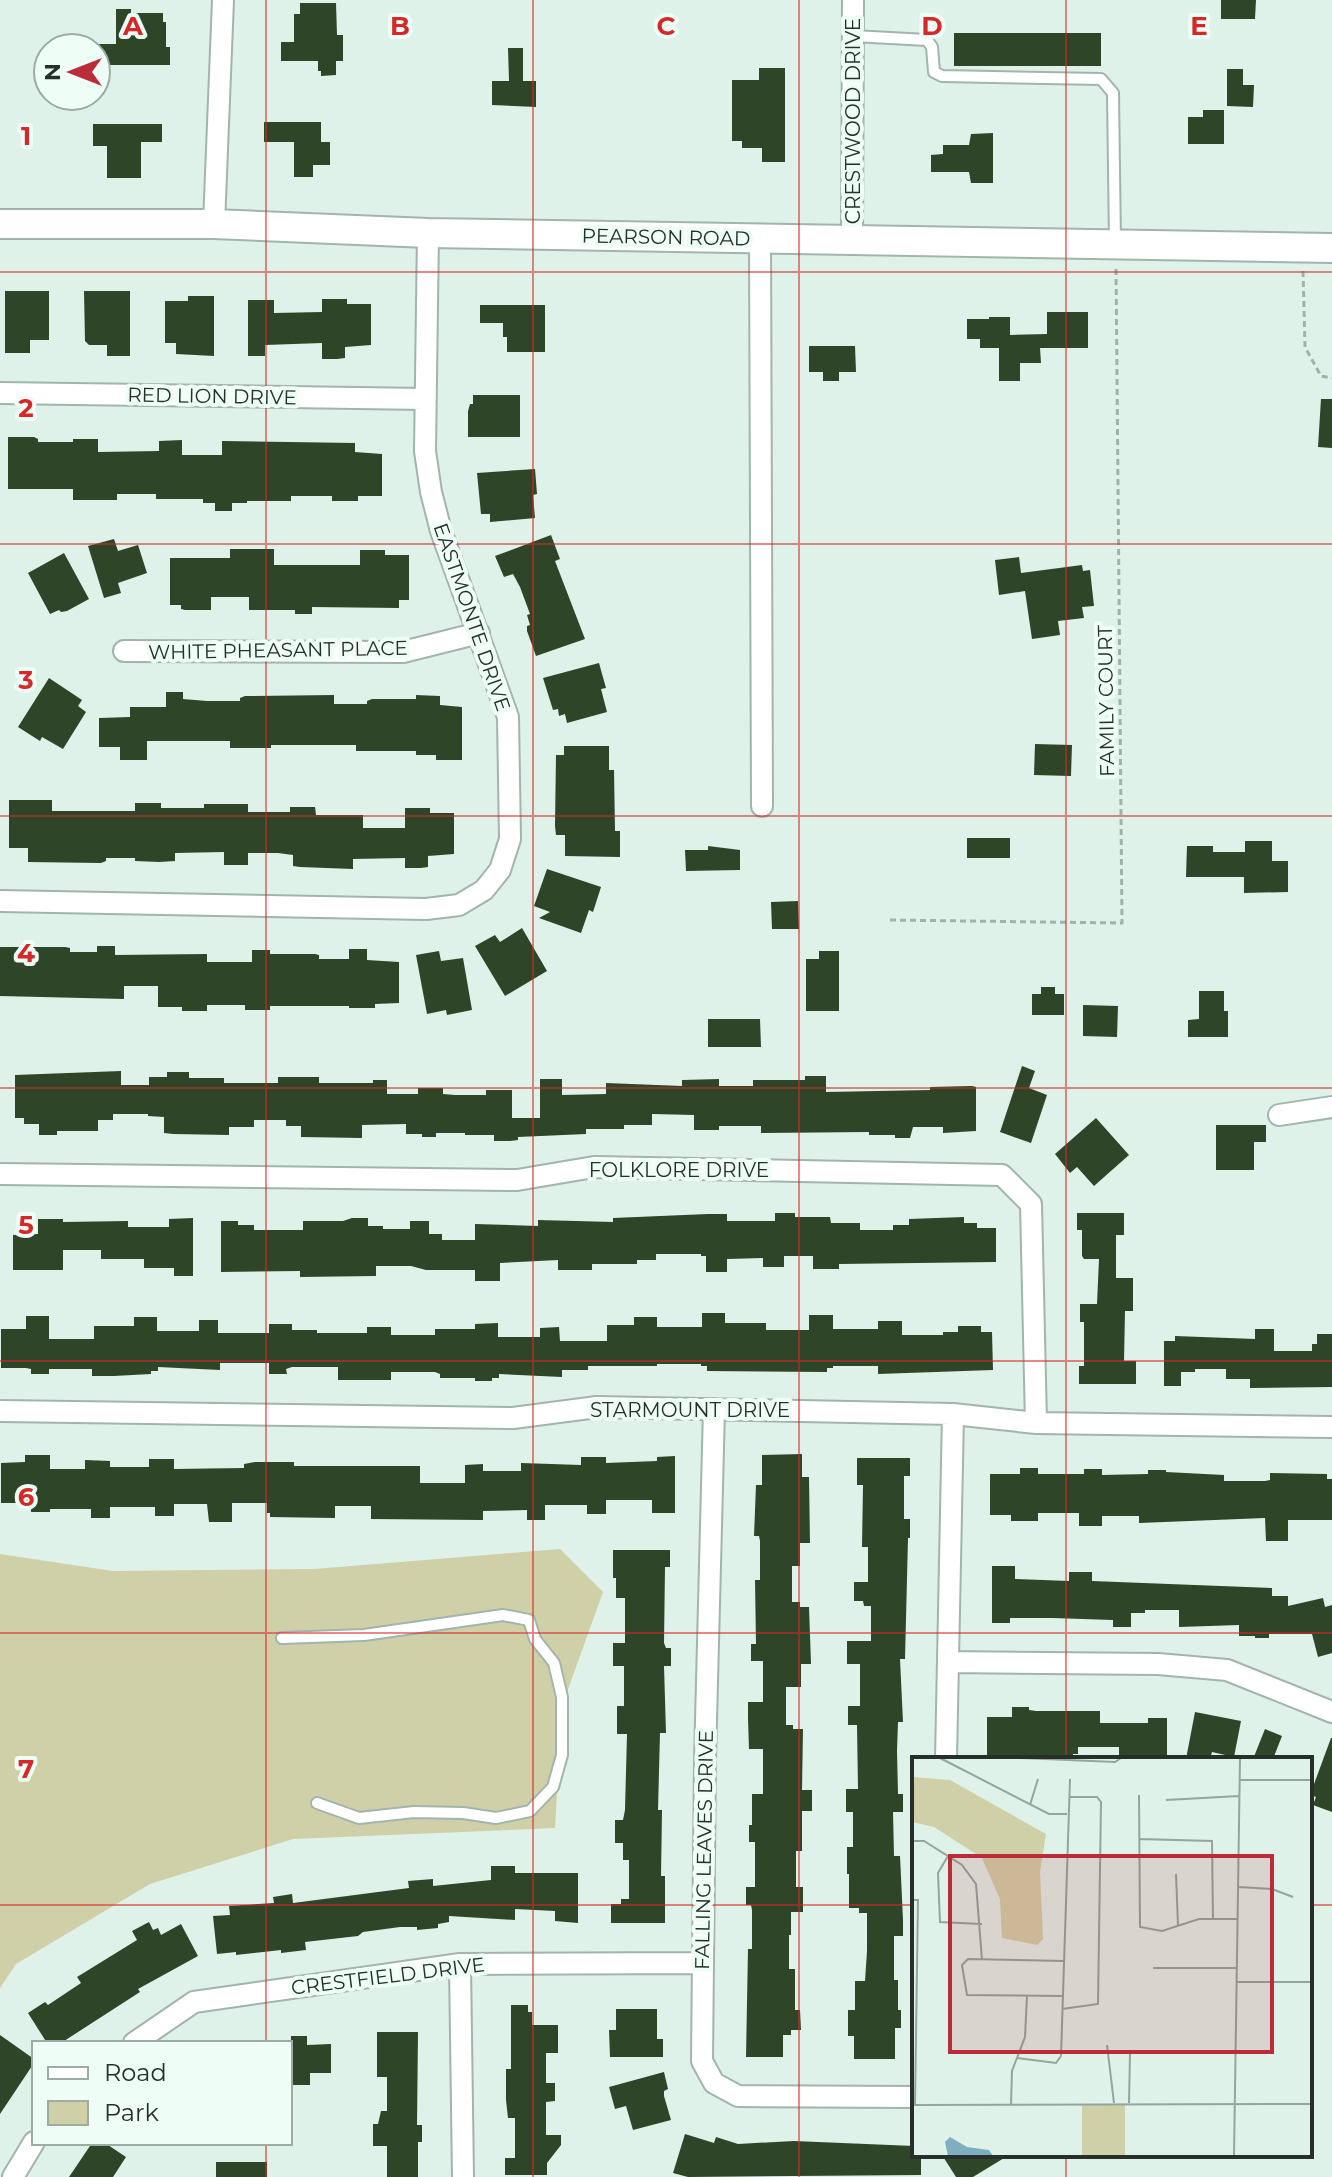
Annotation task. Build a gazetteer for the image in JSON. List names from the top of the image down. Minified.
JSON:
{"streets":{"street":["CRESTWOOD DRIVE","PEARSON ROAD","RED LION DRIVE","EASTMONTE DRIVE","WHITE PHEASANT PLACE","FOLKLORE DRIVE","STARMOUNT DRIVE","FALLING LEAVES DRIVE","CRESTFIELD DRIVE"],"path":["FAMILY COURT"]},"crossings":[["CRESTWOOD DRIVE","PEARSON ROAD"],["PEARSON ROAD","EASTMONTE DRIVE"],["PEARSON ROAD","FAMILY COURT"],["RED LION DRIVE","EASTMONTE DRIVE"],["EASTMONTE DRIVE","WHITE PHEASANT PLACE"],["FOLKLORE DRIVE","STARMOUNT DRIVE"],["STARMOUNT DRIVE","FALLING LEAVES DRIVE"],["FALLING LEAVES DRIVE","CRESTFIELD DRIVE"]],"legend":["Road","Park"],"north":"left","grid":{"columns":["A","B","C","D","E"],"rows":["1","2","3","4","5","6","7"]}}
